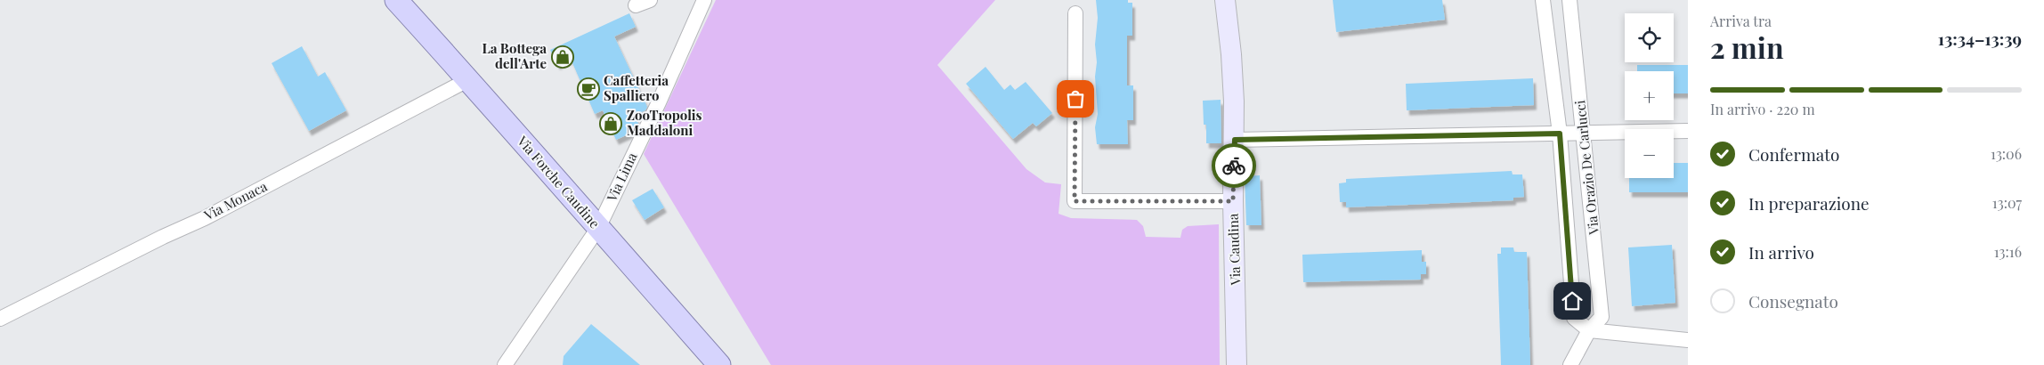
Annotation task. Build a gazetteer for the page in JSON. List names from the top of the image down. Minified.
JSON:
{"streets":{"main road":["Via Forche Caudine","Via Caudina"],"street":["Via Orazio De Carlucci","Via Lima","Via Monaca"]},"crossings":[["Via Lima","Via Forche Caudine"],["Via Forche Caudine","Via Monaca"]],"places":{"shop":["La Bottega dell'Arte","ZooTropolis Maddaloni"],"cafe":["Caffetteria Spalliero"]},"page":{"heading":["2 min","Arriva tra","13:34–13:39"],"map_buttons":["+","−"],"bar":"In arrivo · 220 m","list":[["Confermato","13:06"],["In preparazione","13:07"],["In arrivo","13:16"],"Consegnato"]}}
